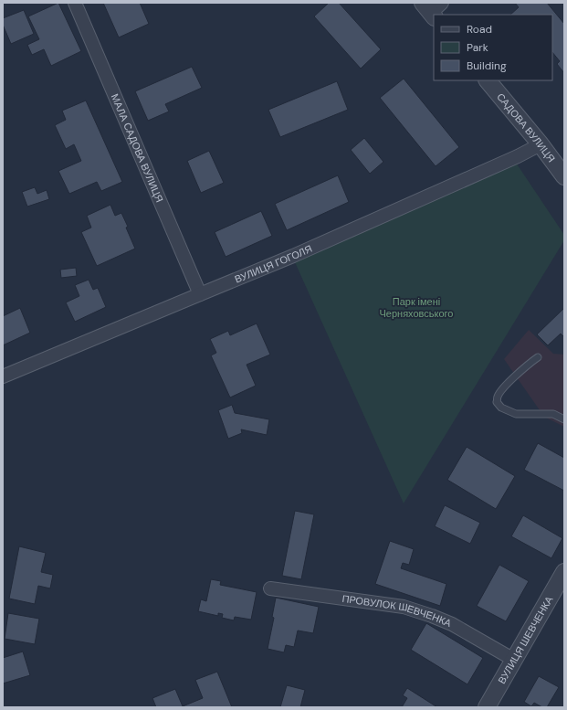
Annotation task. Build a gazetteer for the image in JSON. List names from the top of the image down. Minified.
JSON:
{"streets":{"street":["САДОВА ВУЛИЦЯ","МАЛА САДОВА ВУЛИЦЯ","ВУЛИЦЯ ГОГОЛЯ","ПРОВУЛОК ШЕВЧЕНКА","ВУЛИЦЯ ШЕВЧЕНКА"]},"crossings":[["САДОВА ВУЛИЦЯ","ВУЛИЦЯ ГОГОЛЯ"],["МАЛА САДОВА ВУЛИЦЯ","ВУЛИЦЯ ГОГОЛЯ"],["ПРОВУЛОК ШЕВЧЕНКА","ВУЛИЦЯ ШЕВЧЕНКА"]],"parks":["Парк імені Черняховського"],"legend":["Road","Park","Building"]}
